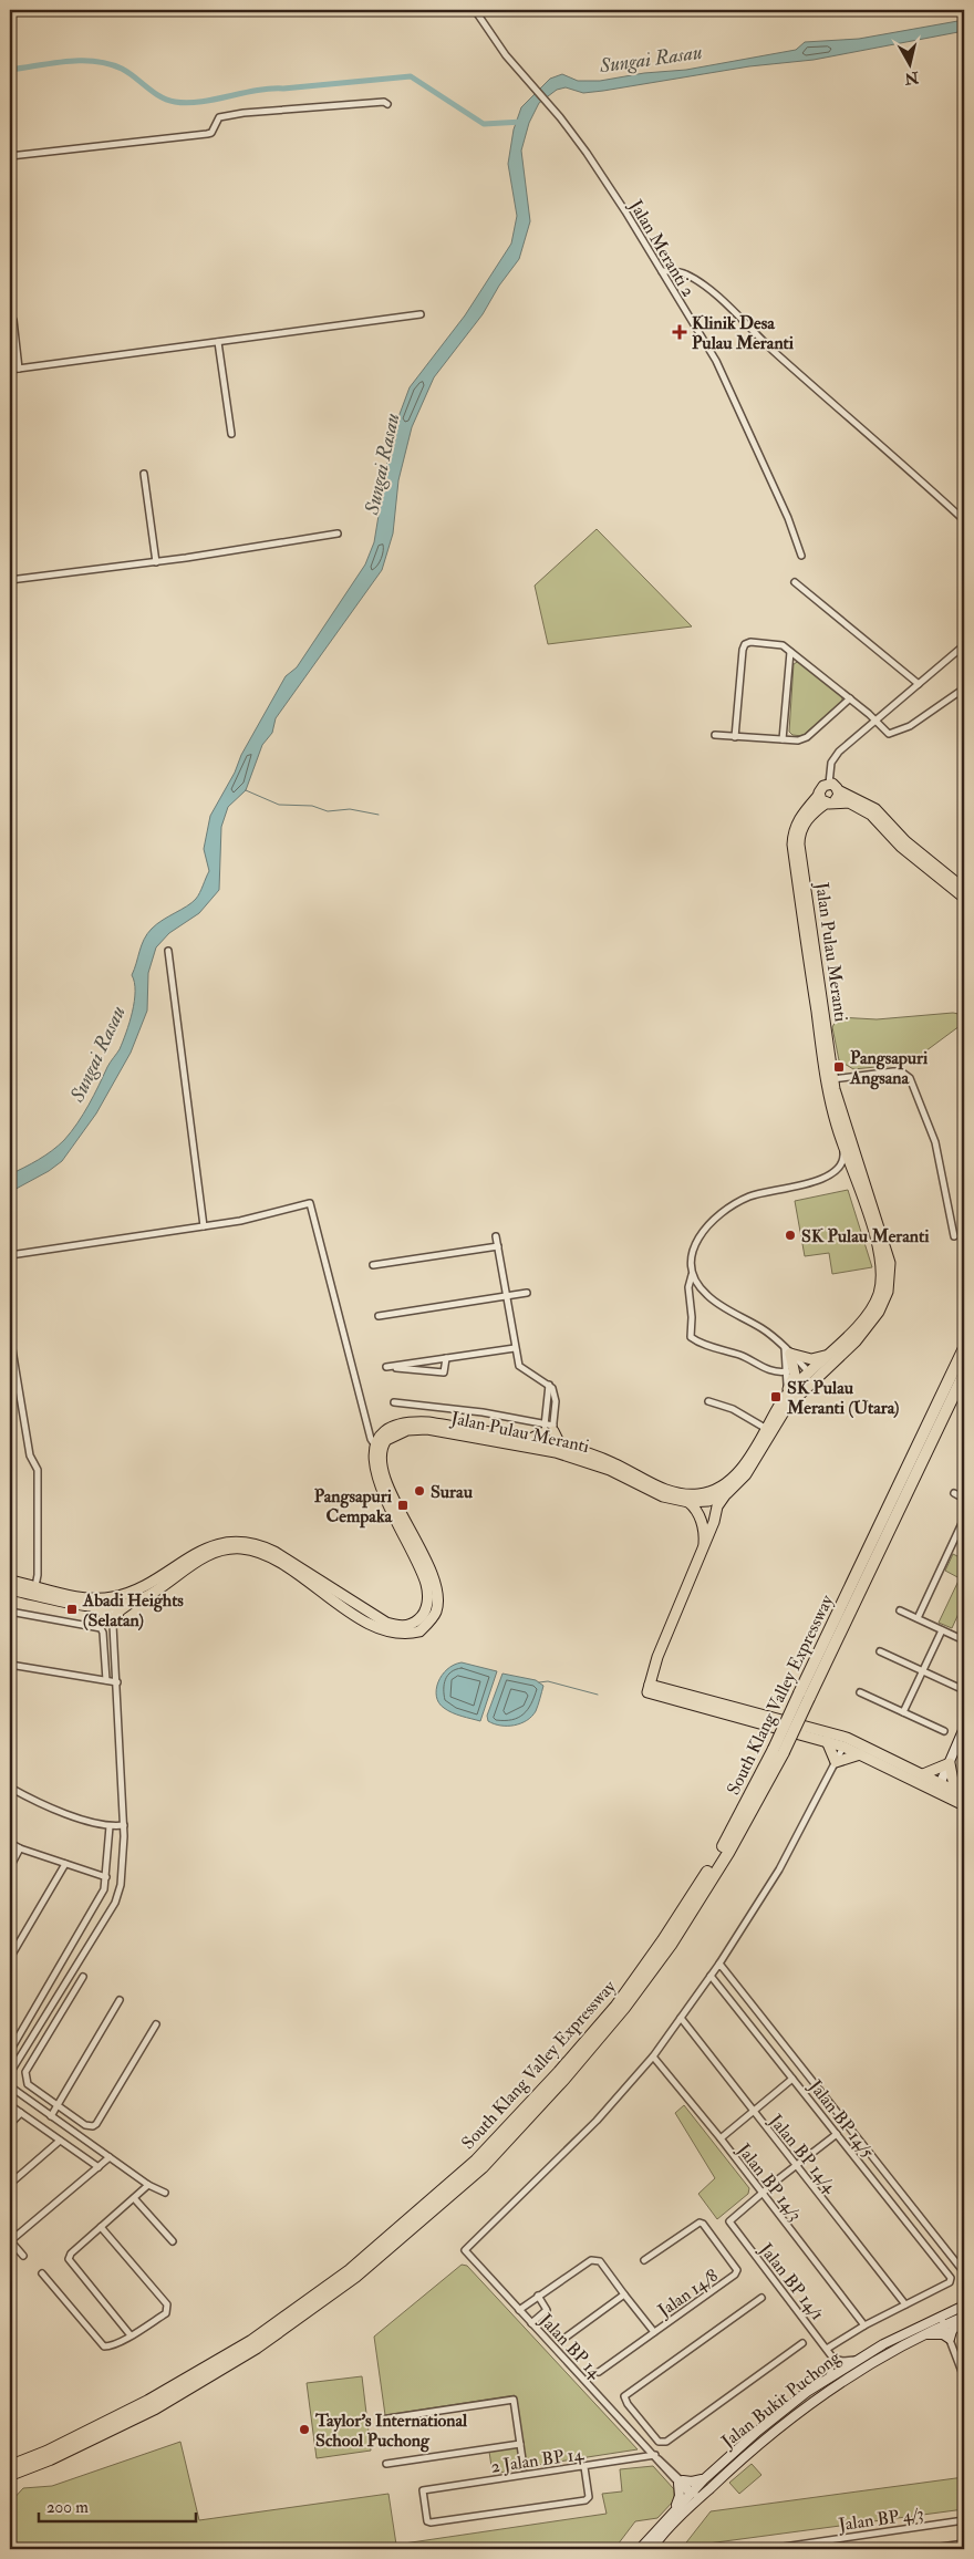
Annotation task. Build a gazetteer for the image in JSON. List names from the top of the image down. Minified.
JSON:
{"streets":{"highway":["South Klang Valley Expressway"],"main road":["Jalan Pulau Meranti","Jalan Bukit Puchong"],"street":["Jalan Meranti 2","Jalan BP 14/5","Jalan BP 14/4","Jalan BP 14/3","Jalan BP 14/1","Jalan 14/8","Jalan BP 14","2 Jalan BP 14","Jalan BP 4/3"]},"crossings":[["Jalan BP 14/5","Jalan BP 14/4"],["Jalan BP 14/3","Jalan BP 14/1"],["Jalan BP 14/3","Jalan BP 14"],["Jalan 14/8","Jalan BP 14"],["Jalan BP 14","Jalan Bukit Puchong"],["Jalan BP 14","2 Jalan BP 14"]],"water":["Sungai Rasau"],"places":{"health":["Klinik Desa Pulau Meranti"],"transit":["Pangsapuri Angsana","SK Pulau Meranti (Utara)","Pangsapuri Cempaka","Abadi Heights (Selatan)"],"other":["SK Pulau Meranti","Surau","Taylor's International School Puchong"]},"scale_bar":"200 m","north":"bottom"}
